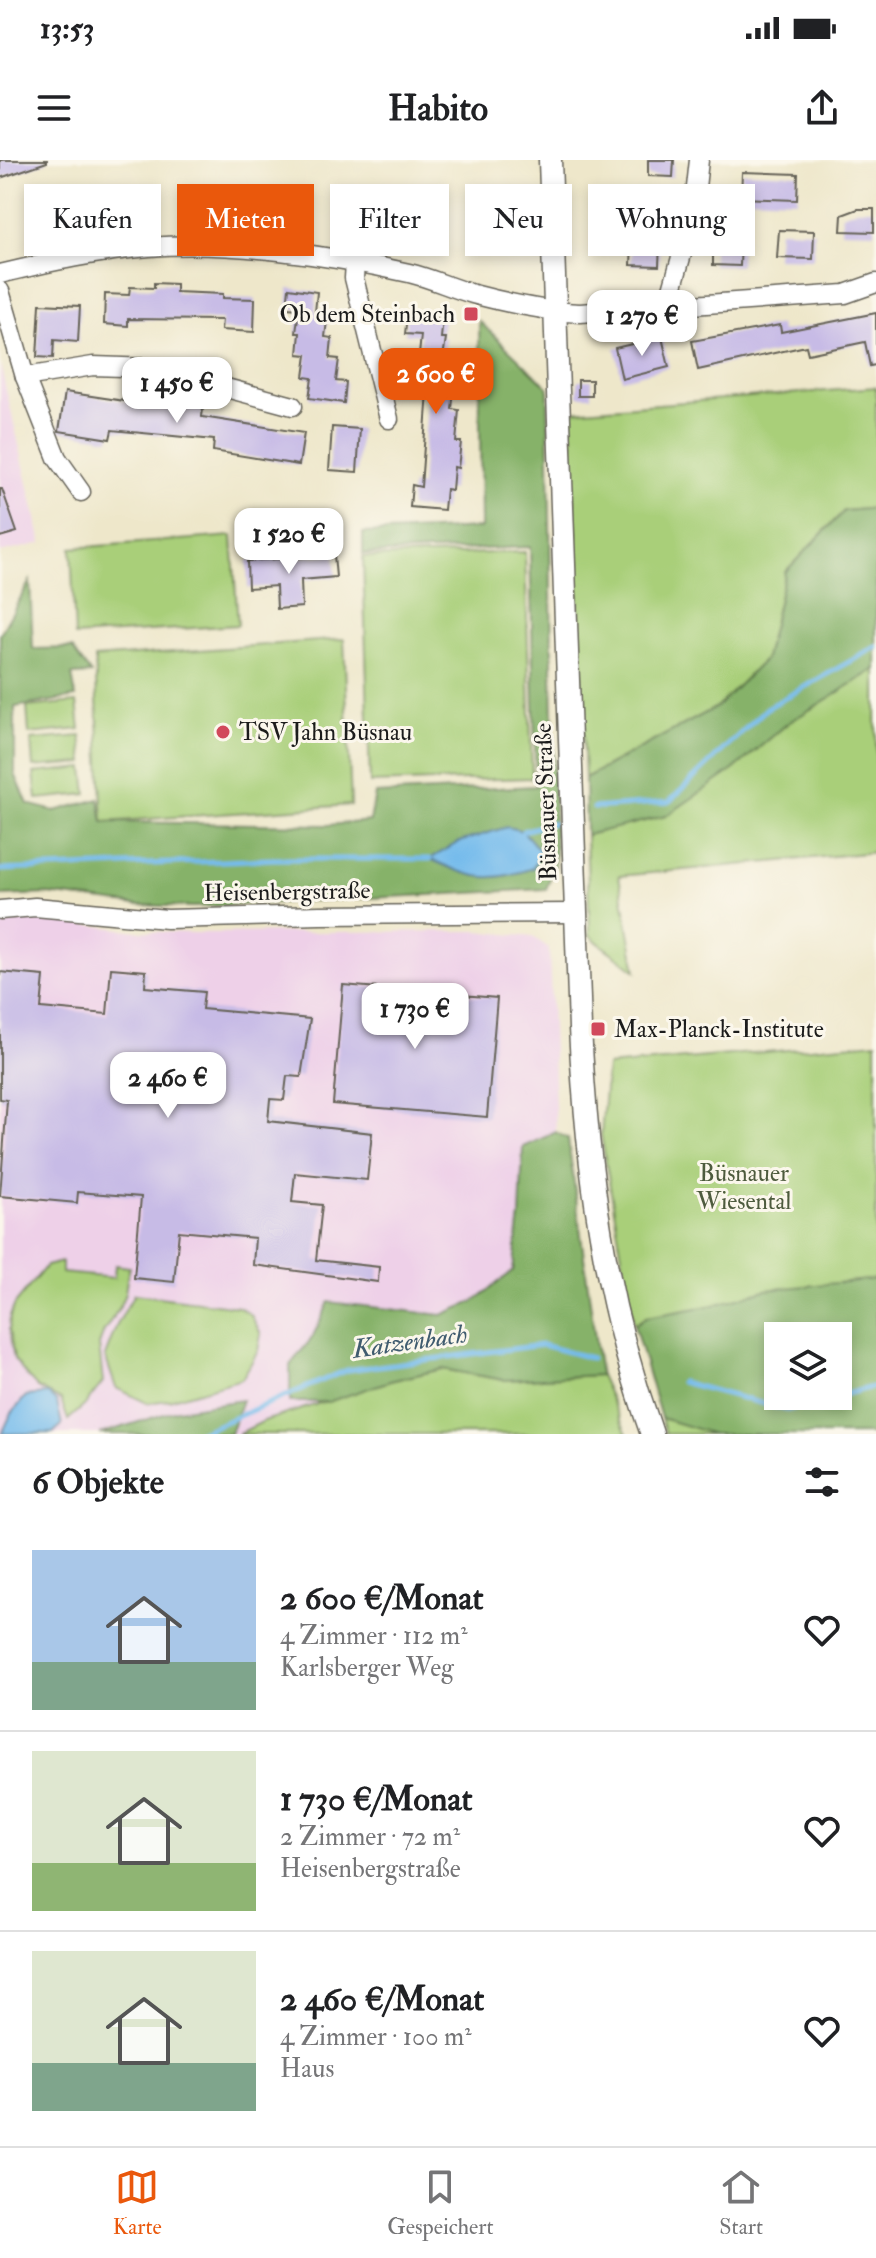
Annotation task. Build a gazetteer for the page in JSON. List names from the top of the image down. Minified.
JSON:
{"streets":{"street":["Büsnauer Straße","Heisenbergstraße"]},"crossings":[["Büsnauer Straße","Heisenbergstraße"]],"water":["Katzenbach"],"parks":["Büsnauer Wiesental"],"places":{"transit":["Ob dem Steinbach","Max-Planck-Institute"],"other":["TSV Jahn Büsnau"]},"page":{"status":"13:53","header":"Habito","chip":["Kaufen","Mieten","Filter","Neu","Wohnung"],"price":["1 270 €","2 600 €","1 450 €","1 520 €","1 730 €","2 460 €"],"heading":"6 Objekte","list":[{"name":"2 600 €/Monat","note":"4 Zimmer · 112 m² · Karlsberger Weg"},{"name":"1 730 €/Monat","note":"2 Zimmer · 72 m² · Heisenbergstraße"},{"name":"2 460 €/Monat","note":"4 Zimmer · 100 m² · Haus"}],"tabs":["Karte","Gespeichert","Start"]}}
